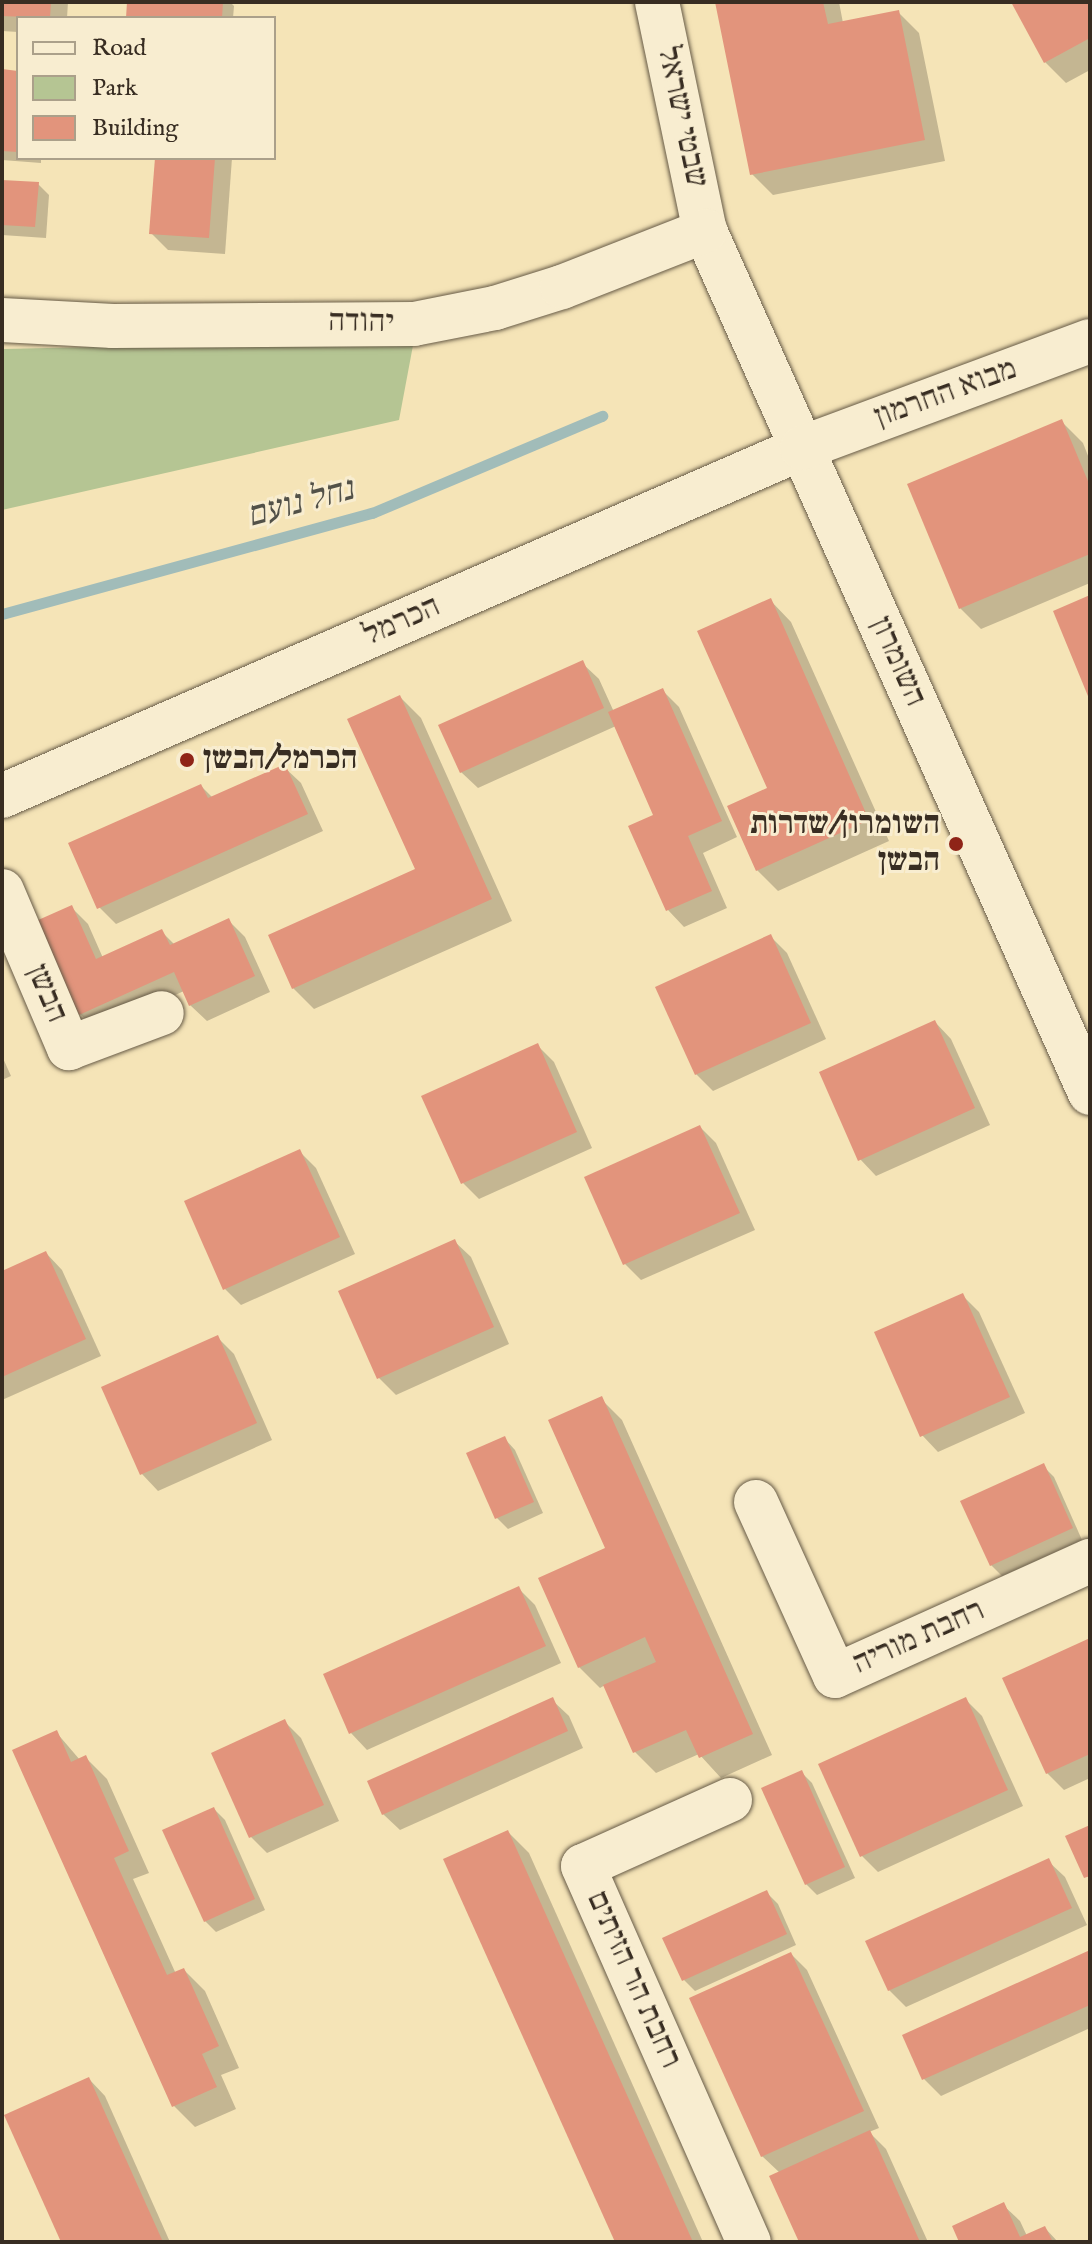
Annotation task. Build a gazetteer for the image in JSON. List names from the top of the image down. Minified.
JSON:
{"streets":{"street":["שבטי ישראל","יהודה","מבוא החרמון","הכרמל","השומרון","הבשן","רחבת מוריה","רחבת הר הזיתים"]},"crossings":[["שבטי ישראל","יהודה"],["שבטי ישראל","השומרון"],["יהודה","השומרון"],["מבוא החרמון","הכרמל"],["מבוא החרמון","השומרון"],["הכרמל","השומרון"]],"water":["נחל נועם"],"places":["הכרמל/הבשן","השומרון/שדרות הבשן"],"legend":["Road","Park","Building"]}
